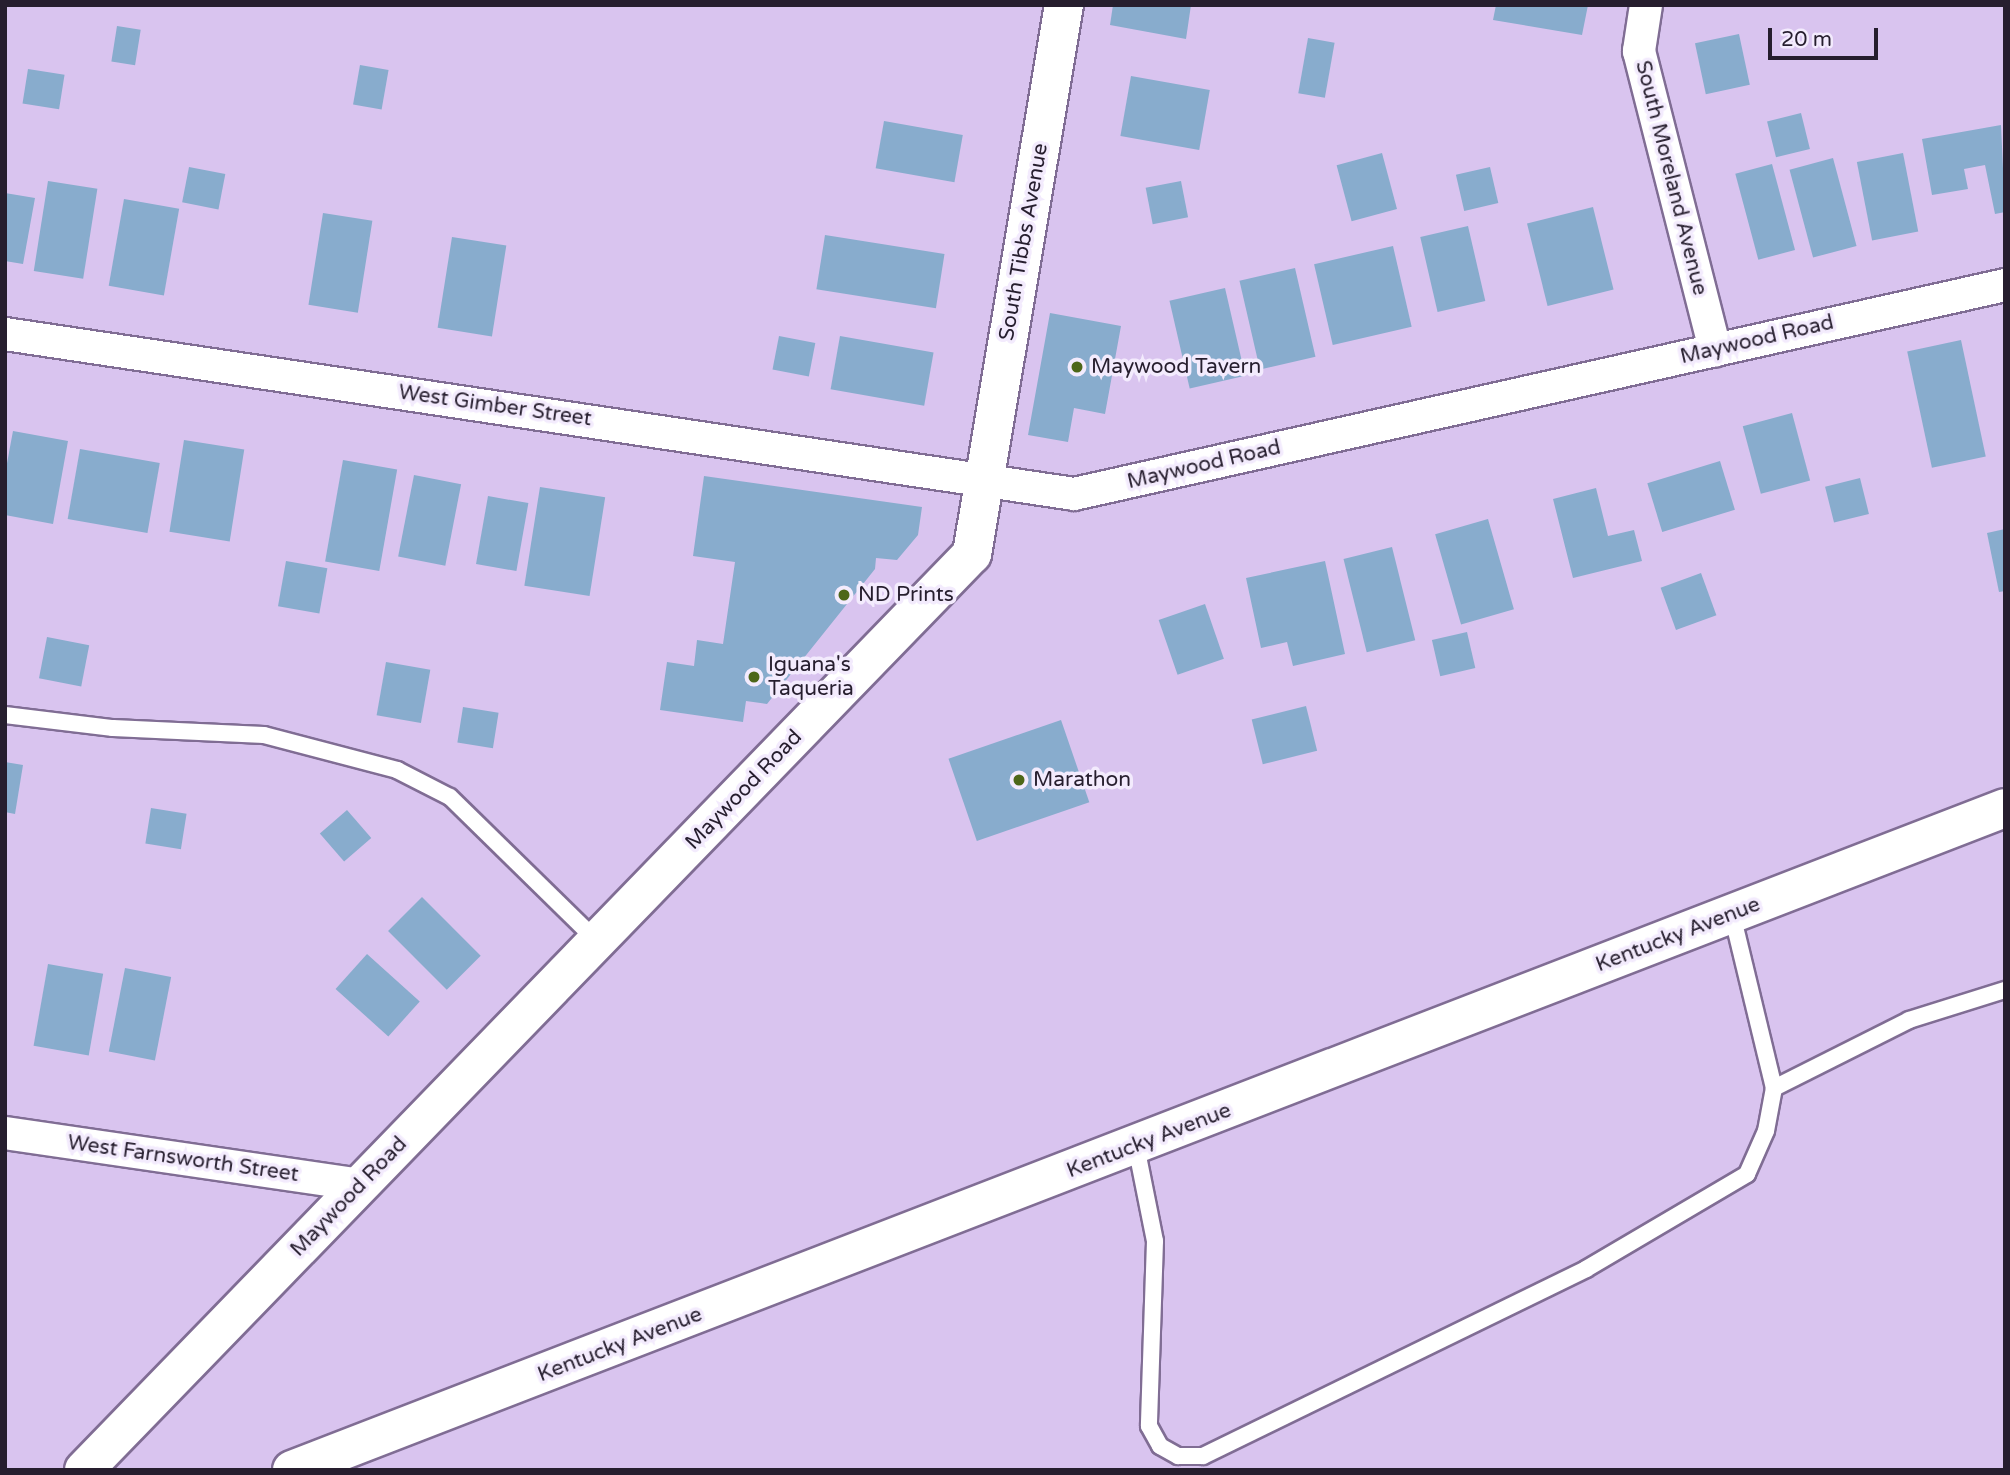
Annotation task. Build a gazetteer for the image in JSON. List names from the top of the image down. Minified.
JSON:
{"streets":{"main road":["South Tibbs Avenue","Maywood Road","Kentucky Avenue"],"street":["South Moreland Avenue","West Gimber Street","West Farnsworth Street"]},"crossings":[["South Moreland Avenue","Maywood Road"],["South Tibbs Avenue","Maywood Road"],["South Tibbs Avenue","West Gimber Street"],["Maywood Road","West Gimber Street"],["Maywood Road","West Farnsworth Street"]],"places":["Maywood Tavern","ND Prints","Iguana's Taqueria","Marathon"],"scale_bar":"20 m"}
